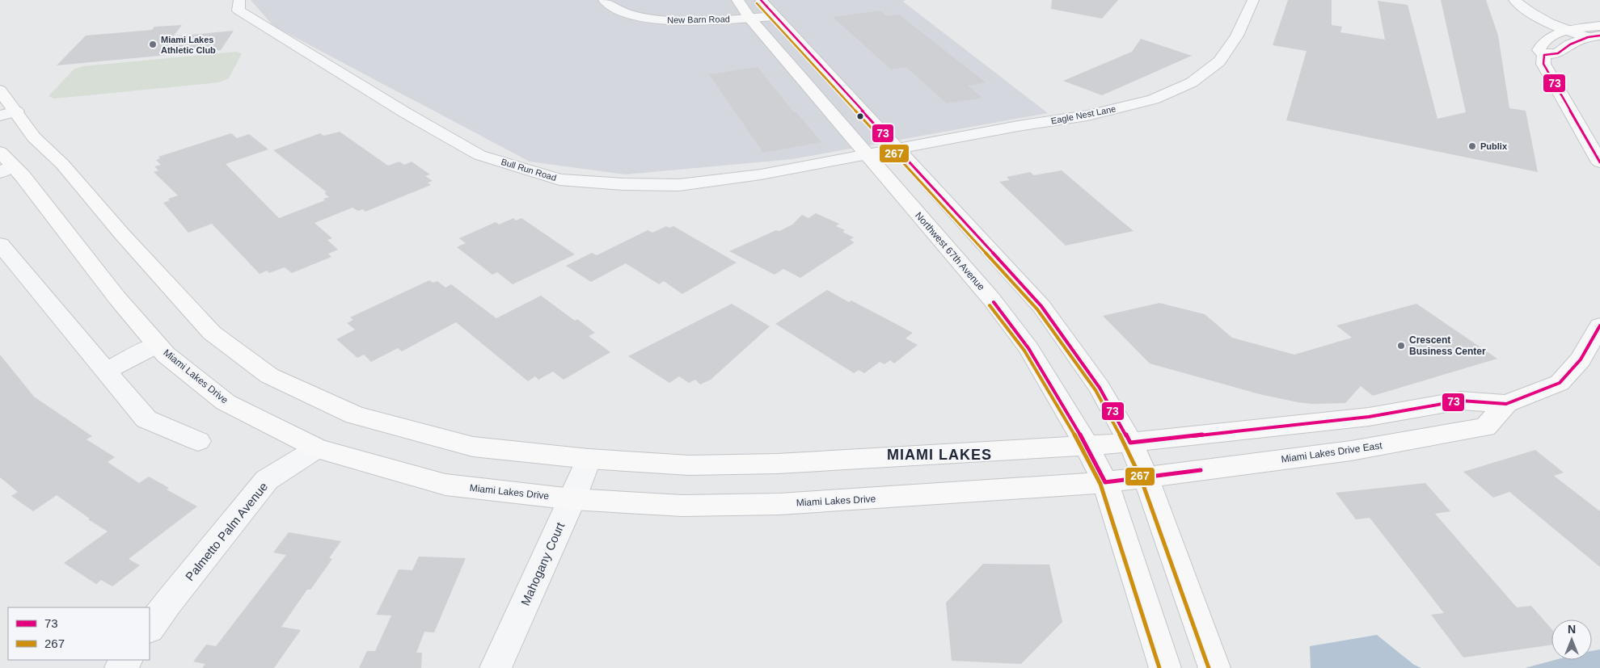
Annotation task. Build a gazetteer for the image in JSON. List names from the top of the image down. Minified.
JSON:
{"streets":{"main road":["Northwest 67th Avenue","Miami Lakes Drive","Miami Lakes Drive East"],"street":["New Barn Road","Eagle Nest Lane","Bull Run Road","Palmetto Palm Avenue","Mahogany Court"]},"crossings":[["New Barn Road","Northwest 67th Avenue"],["Eagle Nest Lane","Bull Run Road"],["Eagle Nest Lane","Northwest 67th Avenue"],["Bull Run Road","Northwest 67th Avenue"],["Northwest 67th Avenue","Miami Lakes Drive"],["Miami Lakes Drive","Miami Lakes Drive East"],["Miami Lakes Drive","Palmetto Palm Avenue"],["Miami Lakes Drive","Mahogany Court"]],"districts":["MIAMI LAKES"],"places":["Miami Lakes Athletic Club","Publix","Crescent Business Center"],"lines":["transit line 73","transit line 267"],"legend":["73","267"],"north":"top"}
